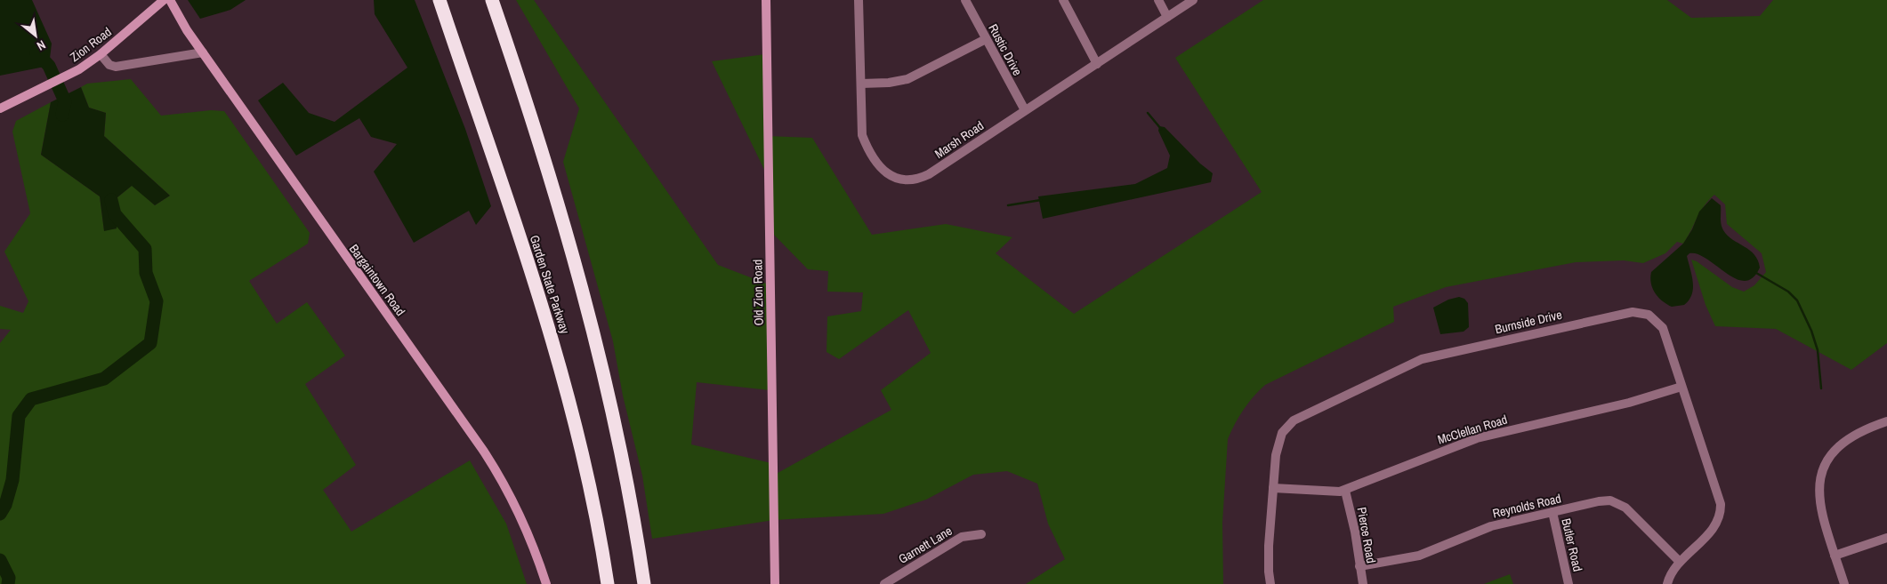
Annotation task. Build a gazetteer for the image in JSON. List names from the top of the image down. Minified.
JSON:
{"streets":{"highway":["Garden State Parkway"],"street":["Zion Road","Rustic Drive","Marsh Road","Bargaintown Road","Old Zion Road","Burnside Drive","McClellan Road","Reynolds Road","Pierce Road","Garnett Lane","Butler Road"]},"crossings":[["Rustic Drive","Marsh Road"],["Burnside Drive","McClellan Road"],["Burnside Drive","Reynolds Road"],["McClellan Road","Pierce Road"],["Reynolds Road","Pierce Road"],["Reynolds Road","Butler Road"]],"north":"bottom right"}
